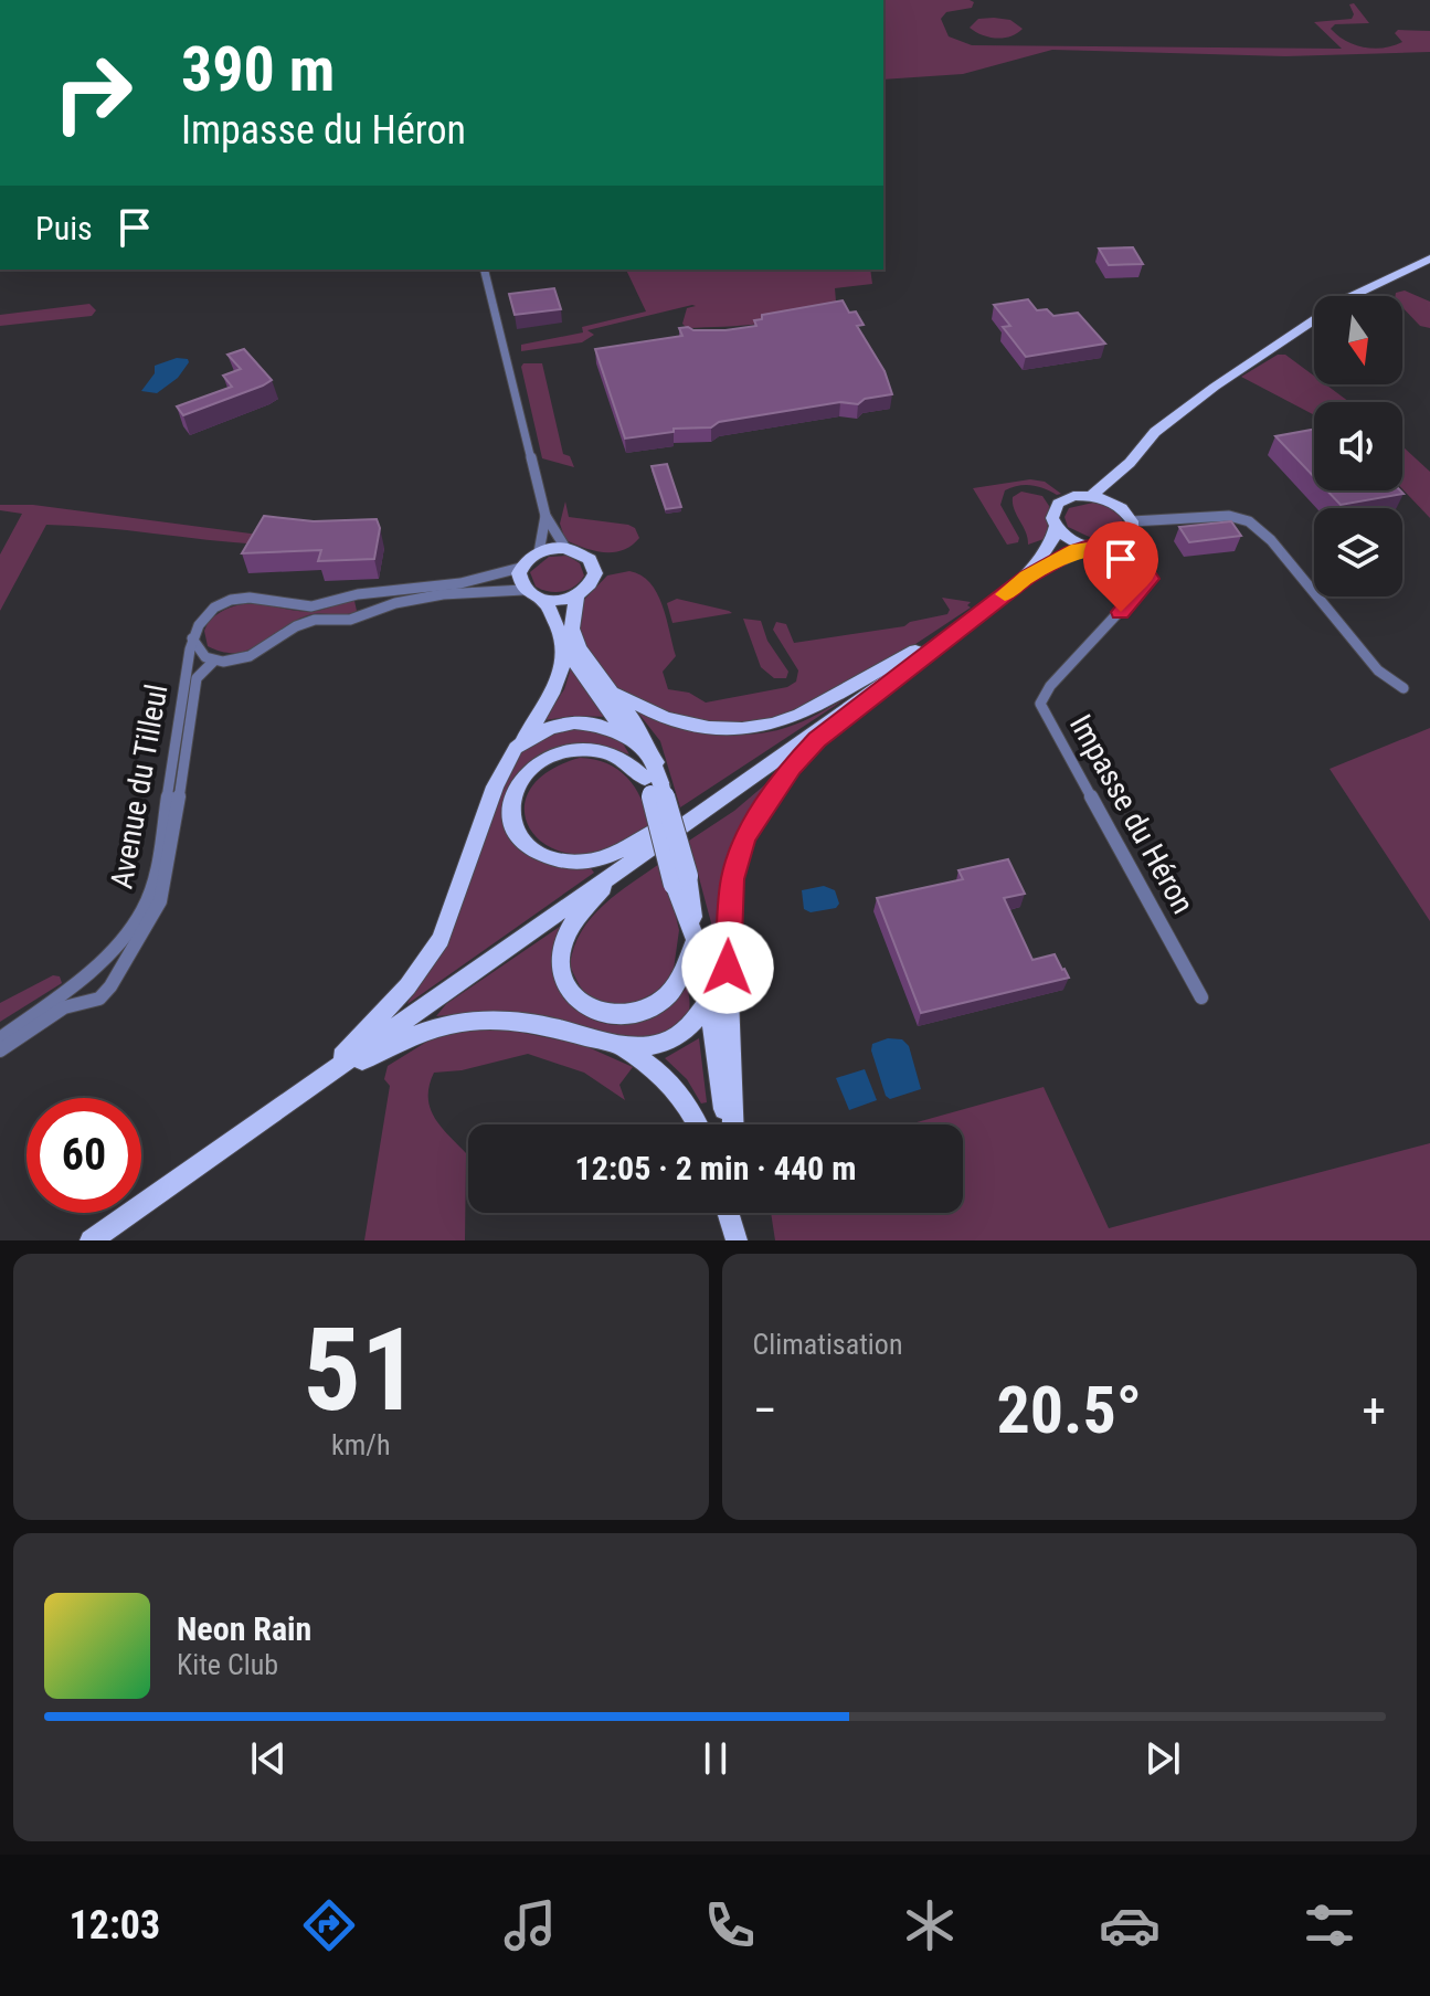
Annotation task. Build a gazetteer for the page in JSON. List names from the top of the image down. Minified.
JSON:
{"streets":{"street":["Avenue du Tilleul","Impasse du Héron"]},"north":"bottom","page":{"turn":["390 m","Impasse du Héron"],"then":"Puis","limit":"60","trip":"12:05 · 2 min · 440 m","tile":[["51","km/h"],"Climatisation"],"heat":["−","20.5°","+"],"song":["Neon Rain","Kite Club"],"tabs":"12:03"}}
